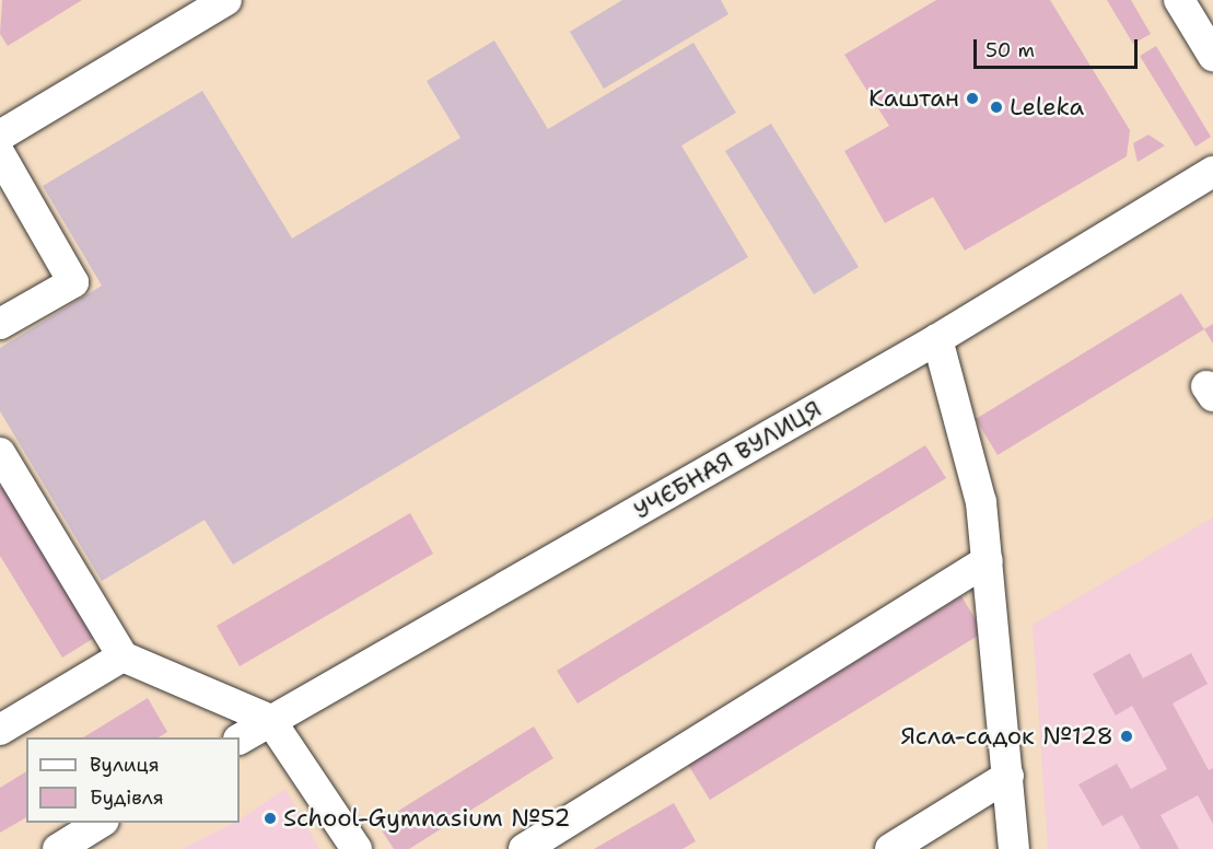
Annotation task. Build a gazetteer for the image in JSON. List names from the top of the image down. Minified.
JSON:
{"streets":{"street":["УЧЄБНАЯ ВУЛИЦЯ"]},"places":["Каштан","Leleka","Ясла-садок №128","School-Gymnasium №52"],"legend":["Вулиця","Будівля"],"scale_bar":"50 m"}
